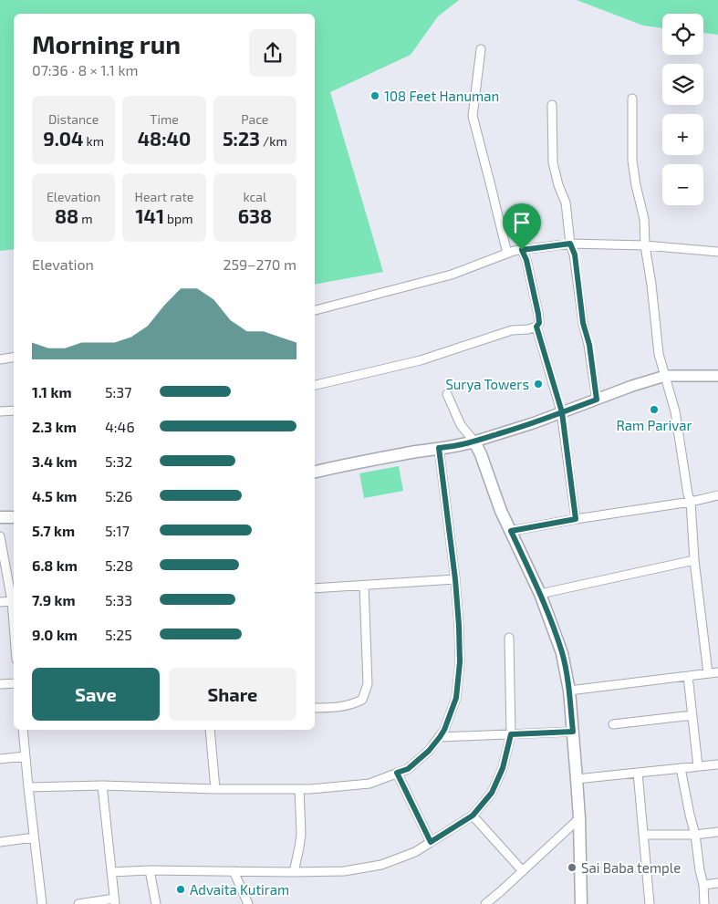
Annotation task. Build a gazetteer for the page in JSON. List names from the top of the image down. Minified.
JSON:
{"places":["108 Feet Hanuman","Surya Towers","Ram Parivar","Sai Baba temple","Advaita Kutiram"],"page":{"map_buttons":["+","−"],"heading":["Morning run","07:36 · 8 × 1.1 km"],"stats":[["Distance","9.04 km"],["Time","48:40"],["Pace","5:23 /km"],["Elevation","88 m"],["Heart rate","141 bpm"],["kcal","638"]],"chart":["Elevation","259–270 m"],"list":[{"name":"1.1 km","note":"5:37"},{"name":"2.3 km","note":"4:46"},{"name":"3.4 km","note":"5:32"},{"name":"4.5 km","note":"5:26"},{"name":"5.7 km","note":"5:17"},{"name":"6.8 km","note":"5:28"},{"name":"7.9 km","note":"5:33"},{"name":"9.0 km","note":"5:25"}],"buttons":["Save","Share"]}}
